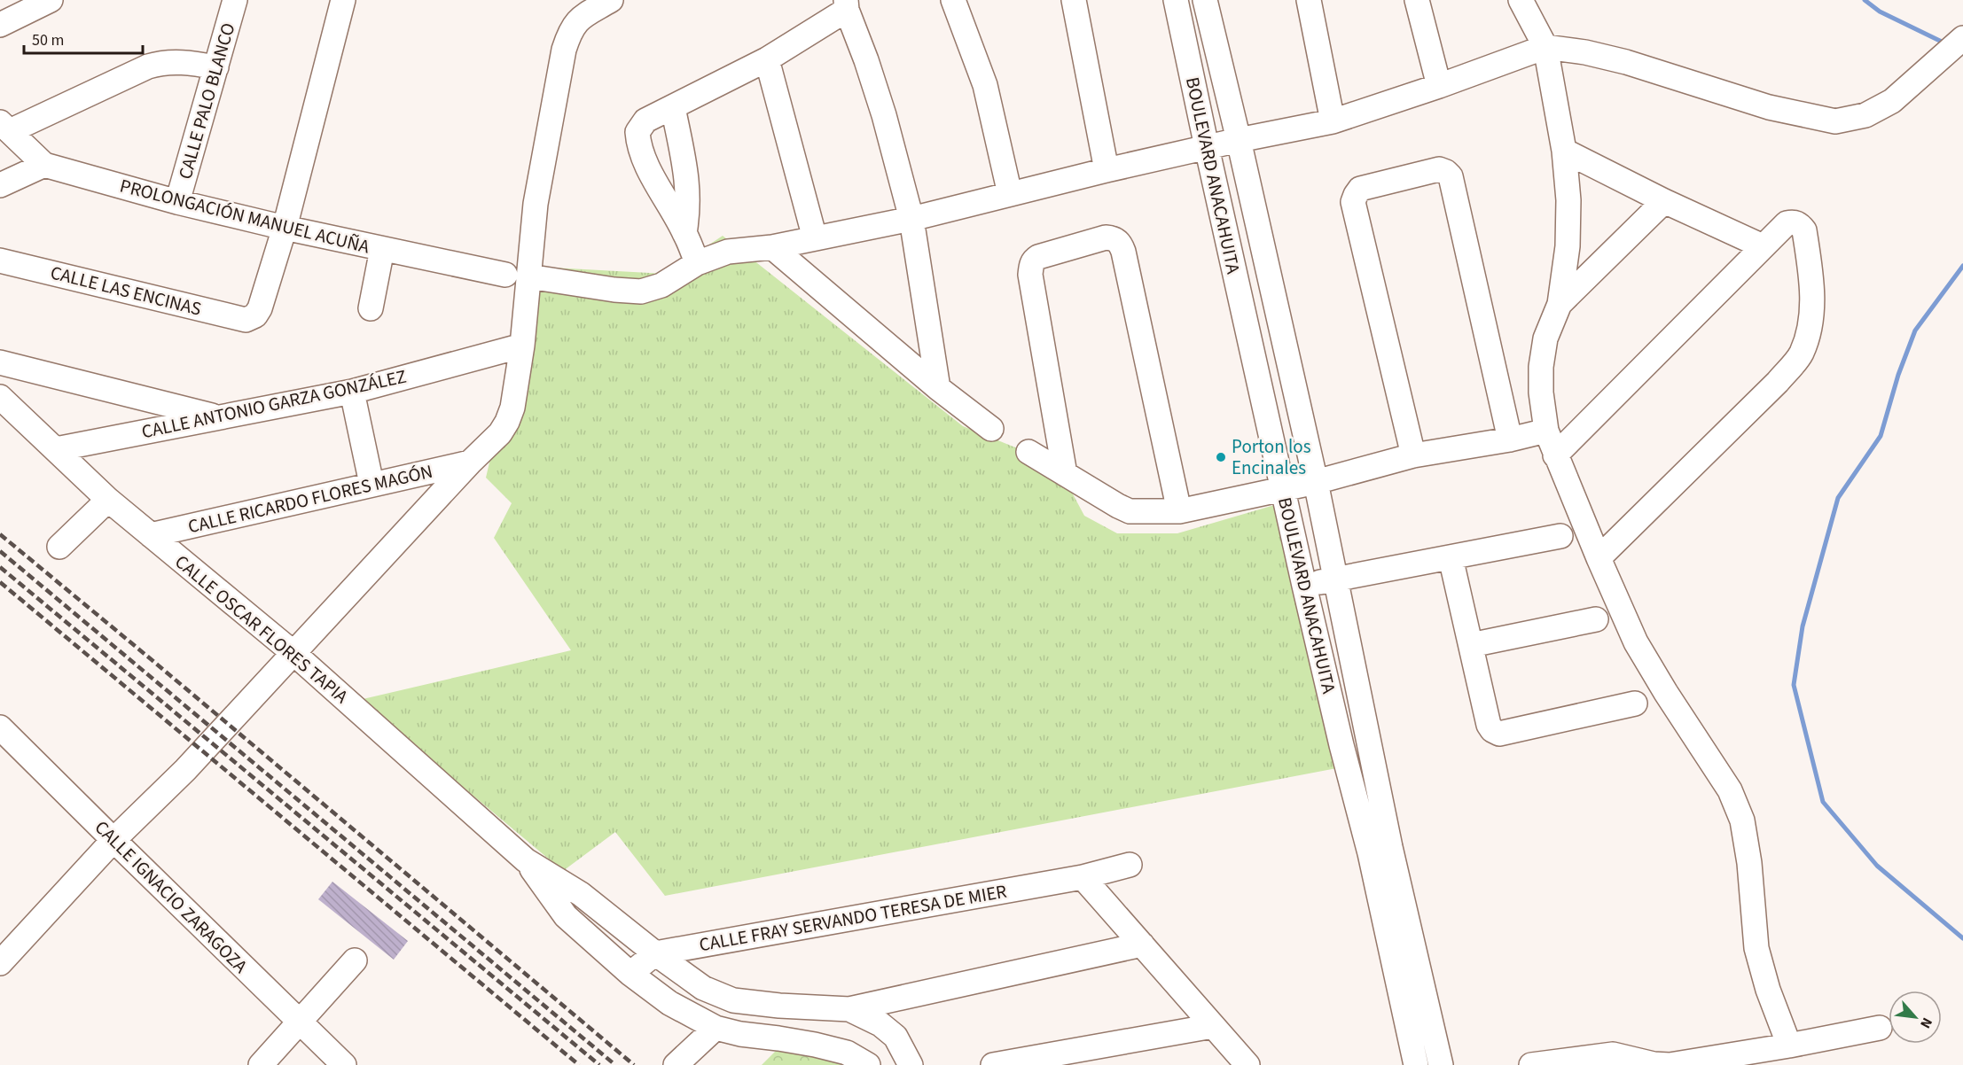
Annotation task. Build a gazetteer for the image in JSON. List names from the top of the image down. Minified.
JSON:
{"streets":{"street":["CALLE PALO BLANCO","BOULEVARD ANACAHUITA","PROLONGACIÓN MANUEL ACUÑA","CALLE LAS ENCINAS","CALLE ANTONIO GARZA GONZÁLEZ","CALLE RICARDO FLORES MAGÓN","CALLE OSCAR FLORES TAPIA","CALLE IGNACIO ZARAGOZA","CALLE FRAY SERVANDO TERESA DE MIER"]},"crossings":[["CALLE PALO BLANCO","PROLONGACIÓN MANUEL ACUÑA"],["BOULEVARD ANACAHUITA","PROLONGACIÓN MANUEL ACUÑA"],["PROLONGACIÓN MANUEL ACUÑA","CALLE LAS ENCINAS"],["CALLE ANTONIO GARZA GONZÁLEZ","CALLE OSCAR FLORES TAPIA"],["CALLE RICARDO FLORES MAGÓN","CALLE OSCAR FLORES TAPIA"],["CALLE OSCAR FLORES TAPIA","CALLE FRAY SERVANDO TERESA DE MIER"]],"places":["Porton los Encinales"],"scale_bar":"50 m","north":"bottom right"}
